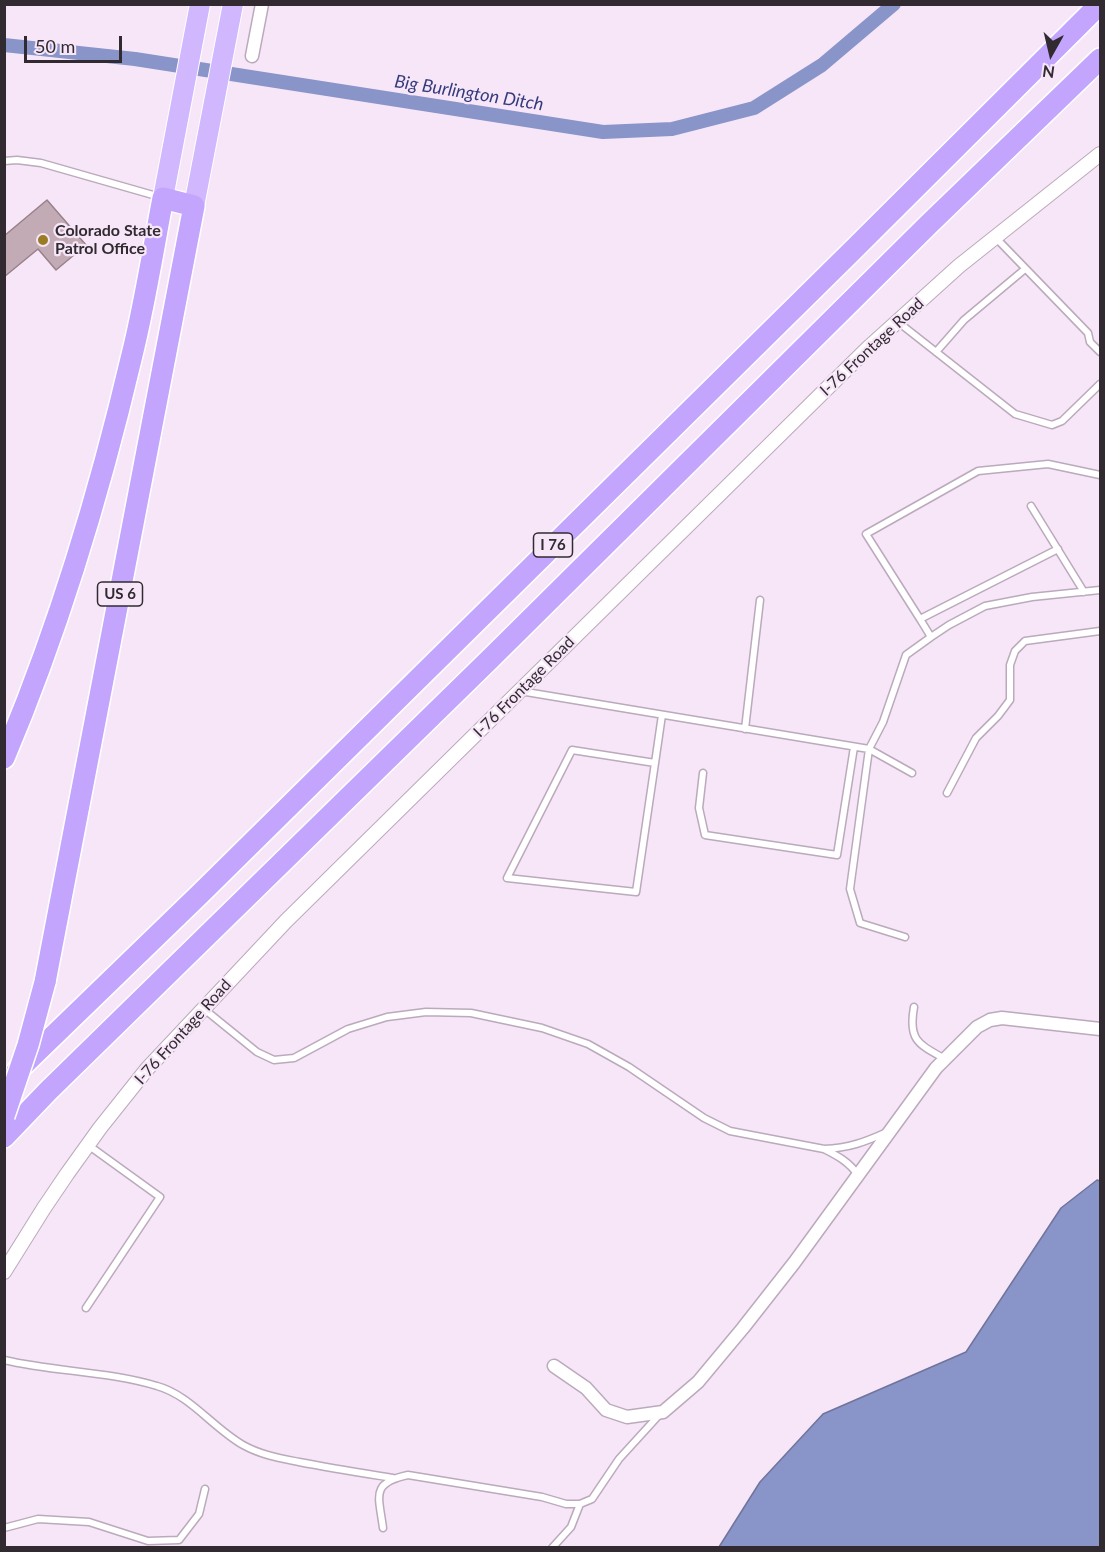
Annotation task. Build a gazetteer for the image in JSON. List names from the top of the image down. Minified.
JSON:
{"streets":{"highway":["I 76","US 6"],"street":["I-76 Frontage Road"]},"water":["Big Burlington Ditch"],"places":["Colorado State Patrol Office"],"scale_bar":"50 m","north":"bottom"}
